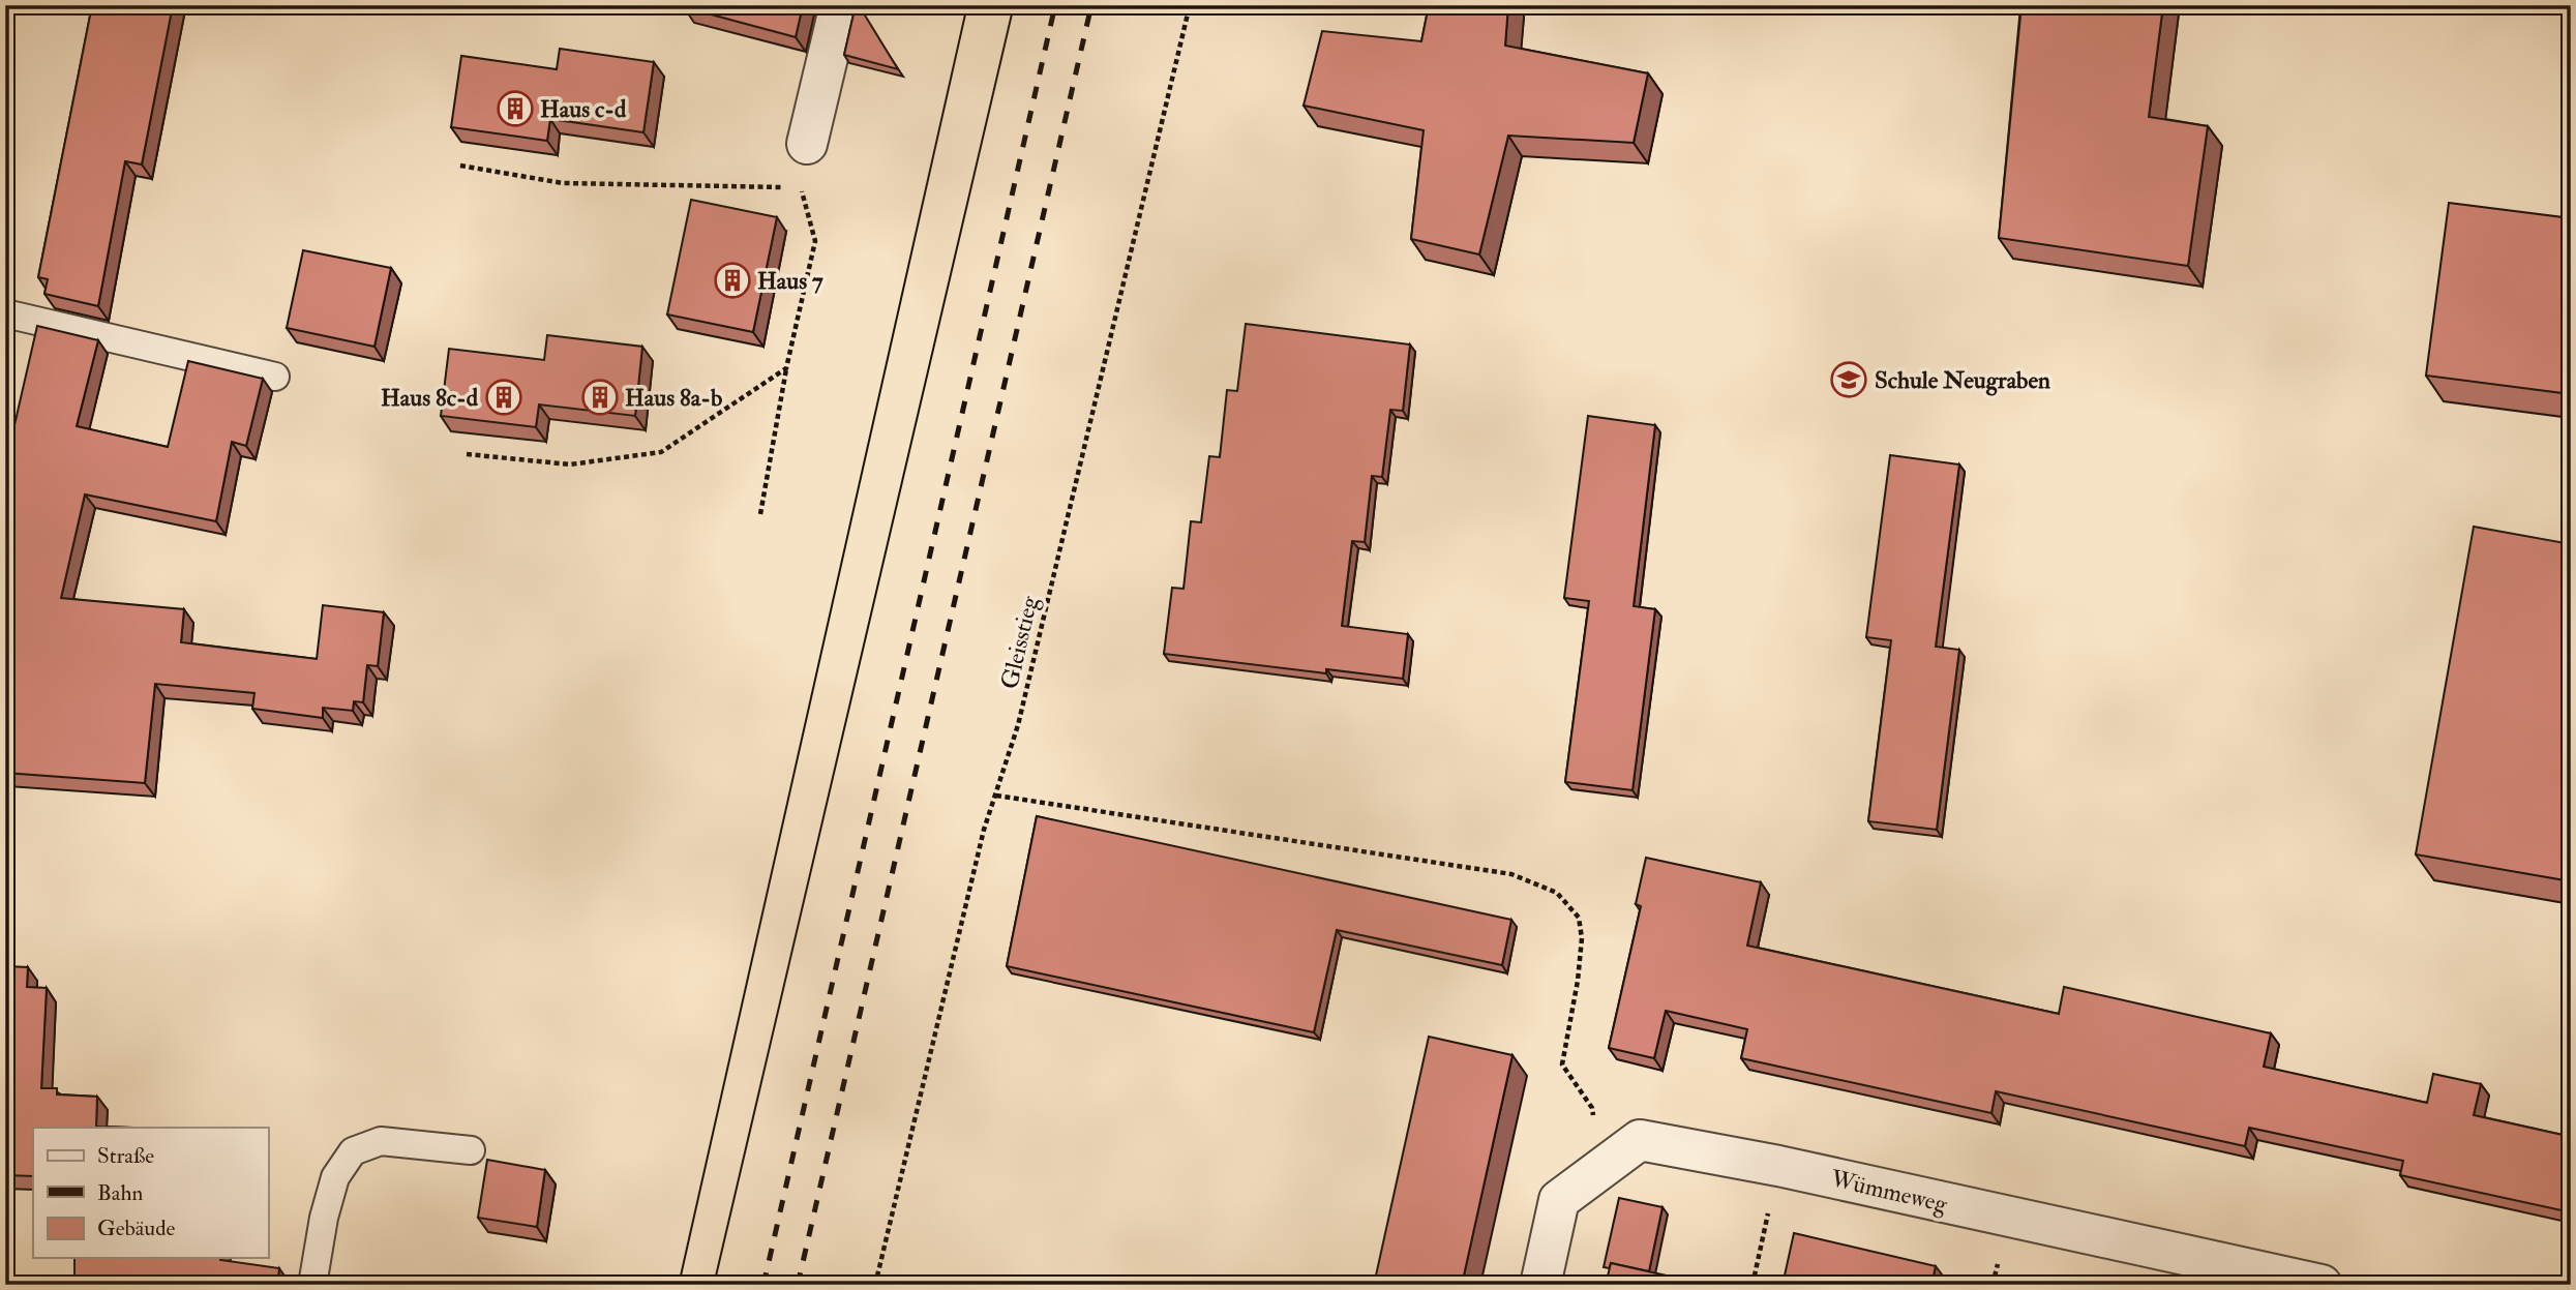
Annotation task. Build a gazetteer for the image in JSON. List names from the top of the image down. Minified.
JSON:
{"streets":{"street":["Wümmeweg"],"path":["Gleisstieg"]},"places":{"building":["Haus c-d","Haus 7","Haus 8c-d","Haus 8a-b"],"school or university":["Schule Neugraben"]},"legend":["Straße","Bahn","Gebäude"]}
